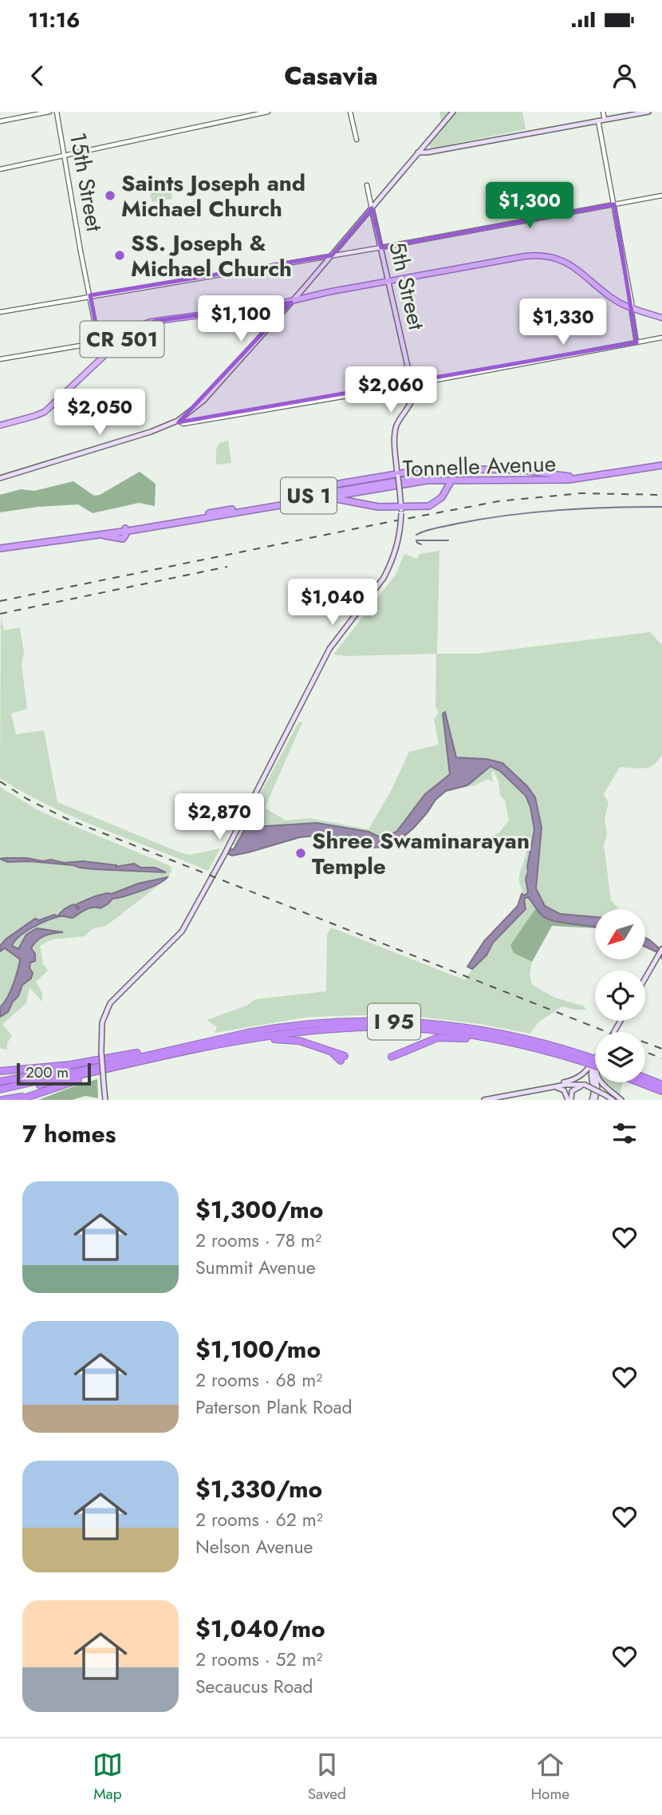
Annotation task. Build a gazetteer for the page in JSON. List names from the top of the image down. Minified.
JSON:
{"streets":{"highway":["Tonnelle Avenue","US 1","I 95"],"main road":["5th Street","CR 501"],"street":["15th Street"]},"crossings":[["15th Street","CR 501"],["5th Street","CR 501"]],"places":["Saints Joseph and Michael Church","SS. Joseph & Michael Church","Shree Swaminarayan Temple"],"scale_bar":"200 m","north":"bottom left","page":{"status":"11:16","header":"Casavia","price":["$1,300","$1,100","$1,330","$2,060","$2,050","$1,040","$2,870"],"scale":"200 m","heading":"7 homes","list":[{"name":"$1,300/mo","note":"2 rooms · 78 m² · Summit Avenue"},{"name":"$1,100/mo","note":"2 rooms · 68 m² · Paterson Plank Road"},{"name":"$1,330/mo","note":"2 rooms · 62 m² · Nelson Avenue"},{"name":"$1,040/mo","note":"2 rooms · 52 m² · Secaucus Road"}],"tabs":["Map","Saved","Home"]}}
